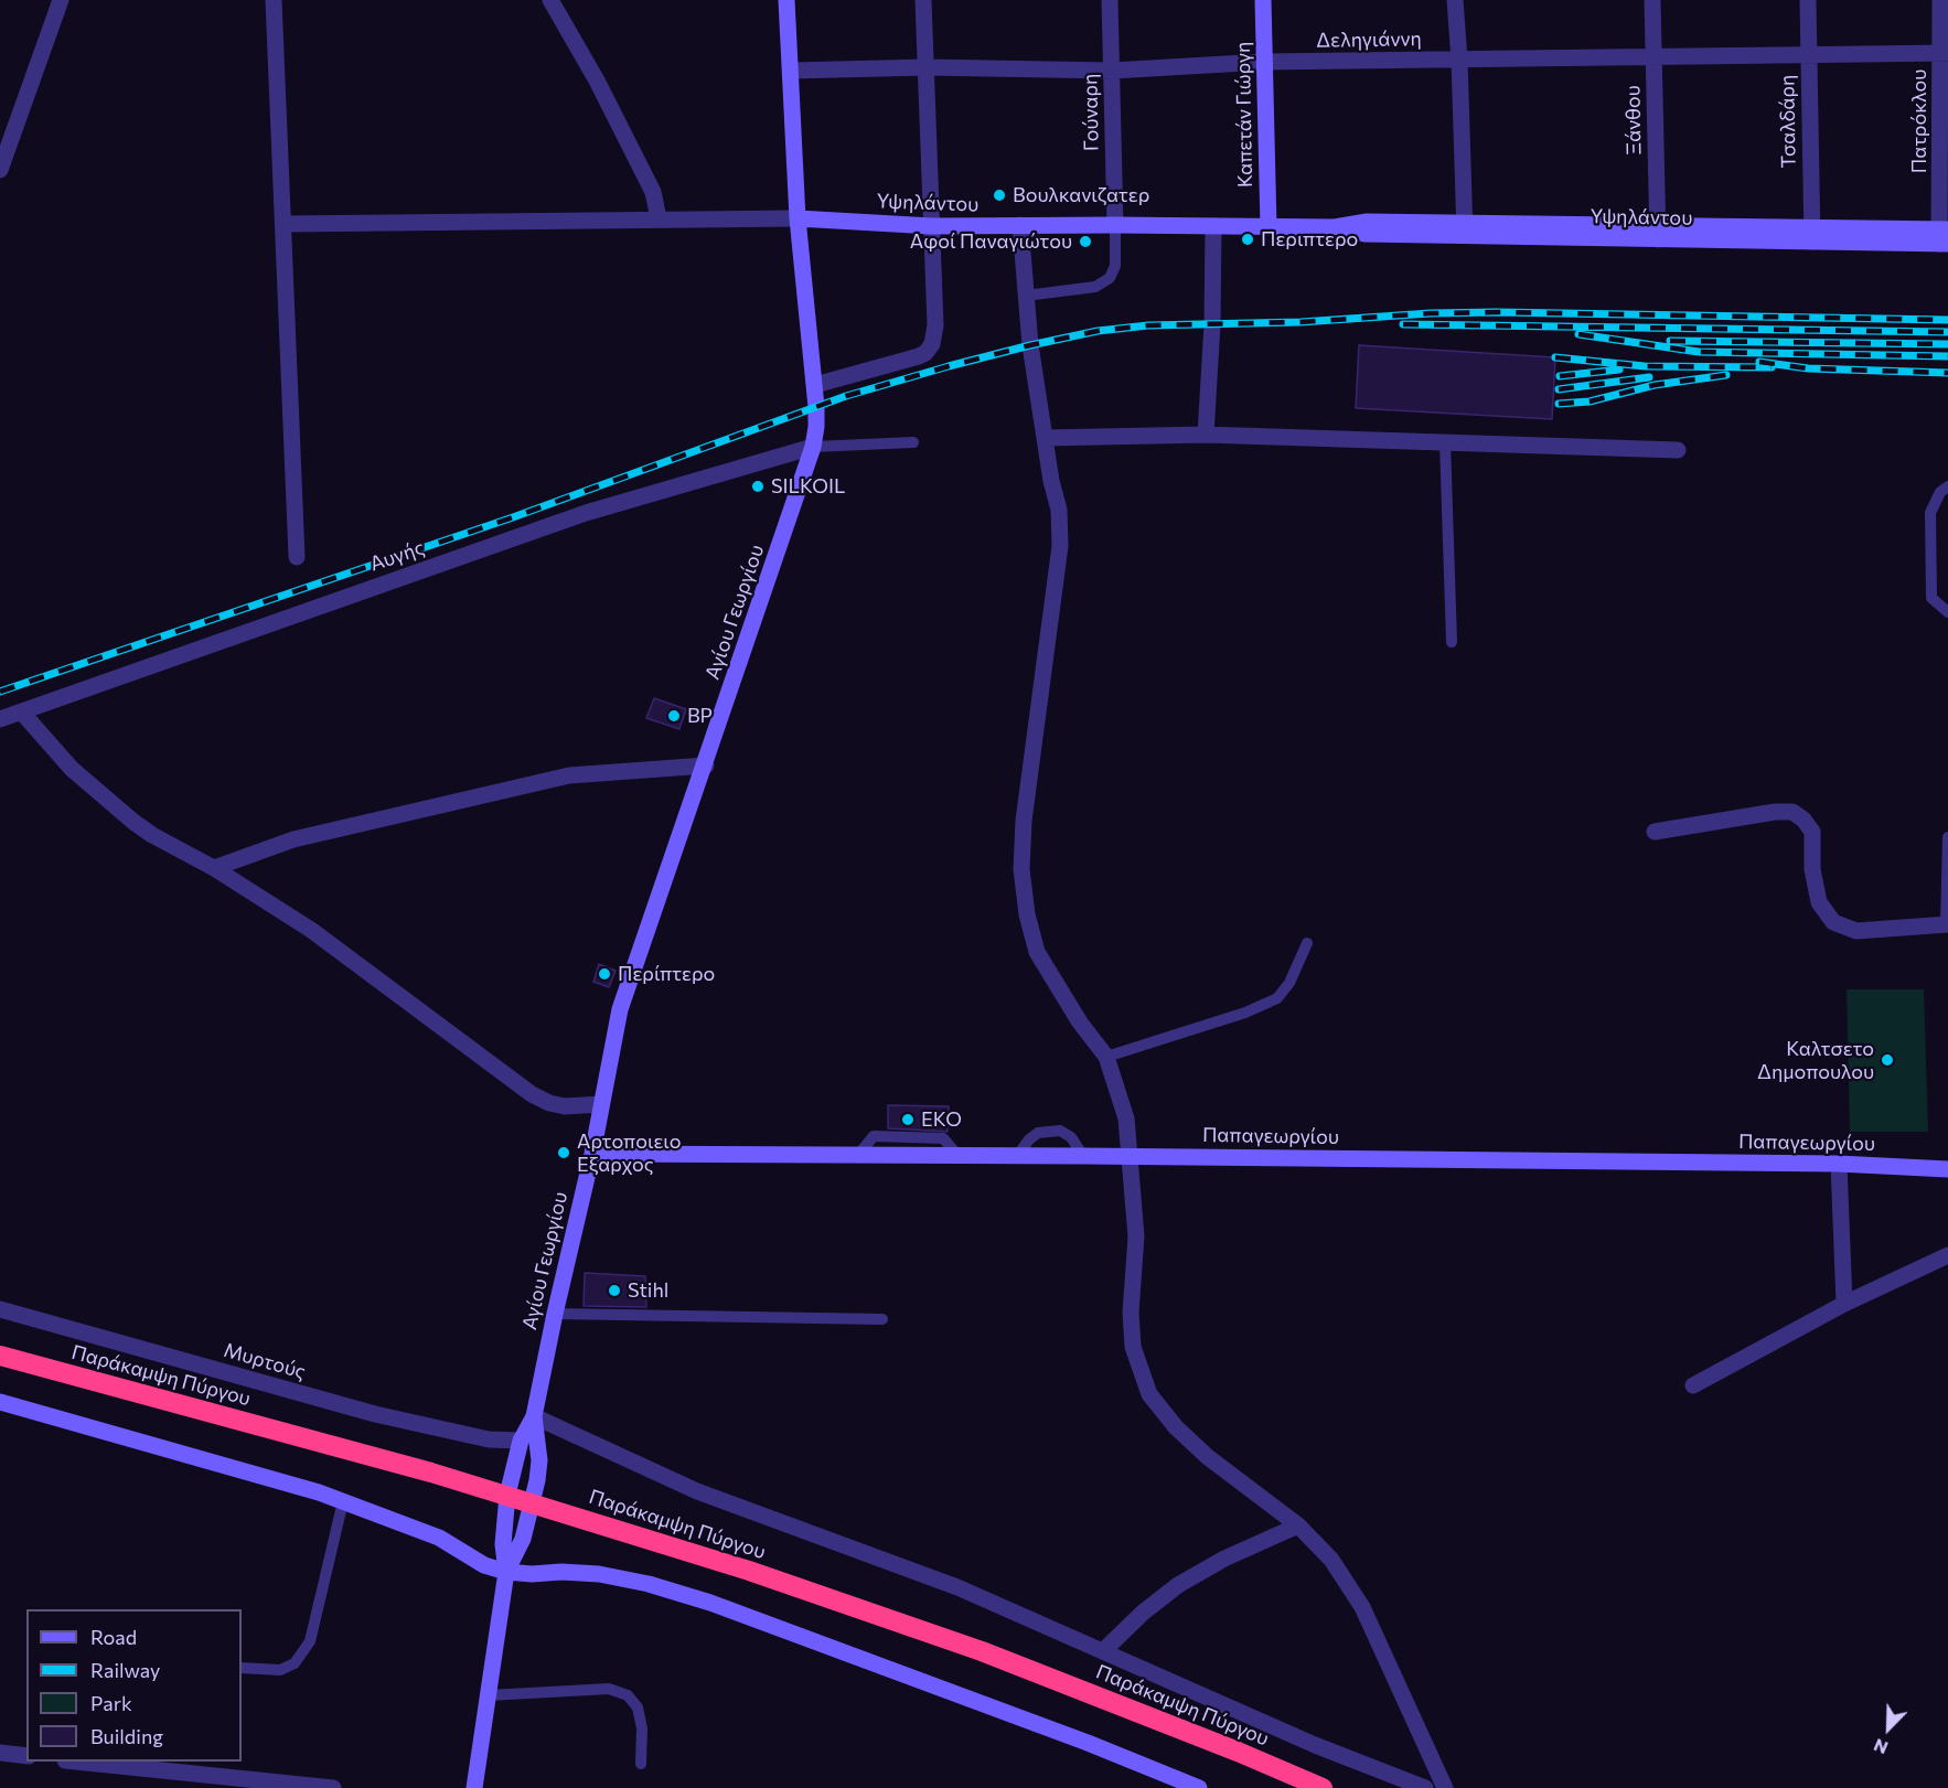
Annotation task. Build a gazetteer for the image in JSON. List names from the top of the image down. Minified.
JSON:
{"streets":{"highway":["Παράκαμψη Πύργου"],"street":["Δεληγιάννη","Γούναρη","Καπετάν Γιώργη","Ξάνθου","Τσαλδάρη","Πατρόκλου","Υψηλάντου","Αυγής","Αγίου Γεωργίου","Παπαγεωργίου","Μυρτούς"]},"crossings":[["Δεληγιάννη","Γούναρη"],["Δεληγιάννη","Καπετάν Γιώργη"],["Δεληγιάννη","Ξάνθου"],["Δεληγιάννη","Τσαλδάρη"],["Δεληγιάννη","Πατρόκλου"],["Δεληγιάννη","Αγίου Γεωργίου"],["Γούναρη","Υψηλάντου"],["Καπετάν Γιώργη","Υψηλάντου"],["Ξάνθου","Υψηλάντου"],["Τσαλδάρη","Υψηλάντου"],["Πατρόκλου","Υψηλάντου"],["Υψηλάντου","Αγίου Γεωργίου"],["Αυγής","Αγίου Γεωργίου"],["Αγίου Γεωργίου","Παπαγεωργίου"],["Αγίου Γεωργίου","Μυρτούς"],["Αγίου Γεωργίου","Παράκαμψη Πύργου"]],"places":["Βουλκανιζατερ","Περιπτερο","Αφοί Παναγιώτου","SILKOIL","BP","Περίπτερο","Καλτσετο Δημοπουλου","EKO","Αρτοποιειο Εξαρχος","Stihl"],"legend":["Road","Railway","Park","Building"],"north":"bottom left"}
